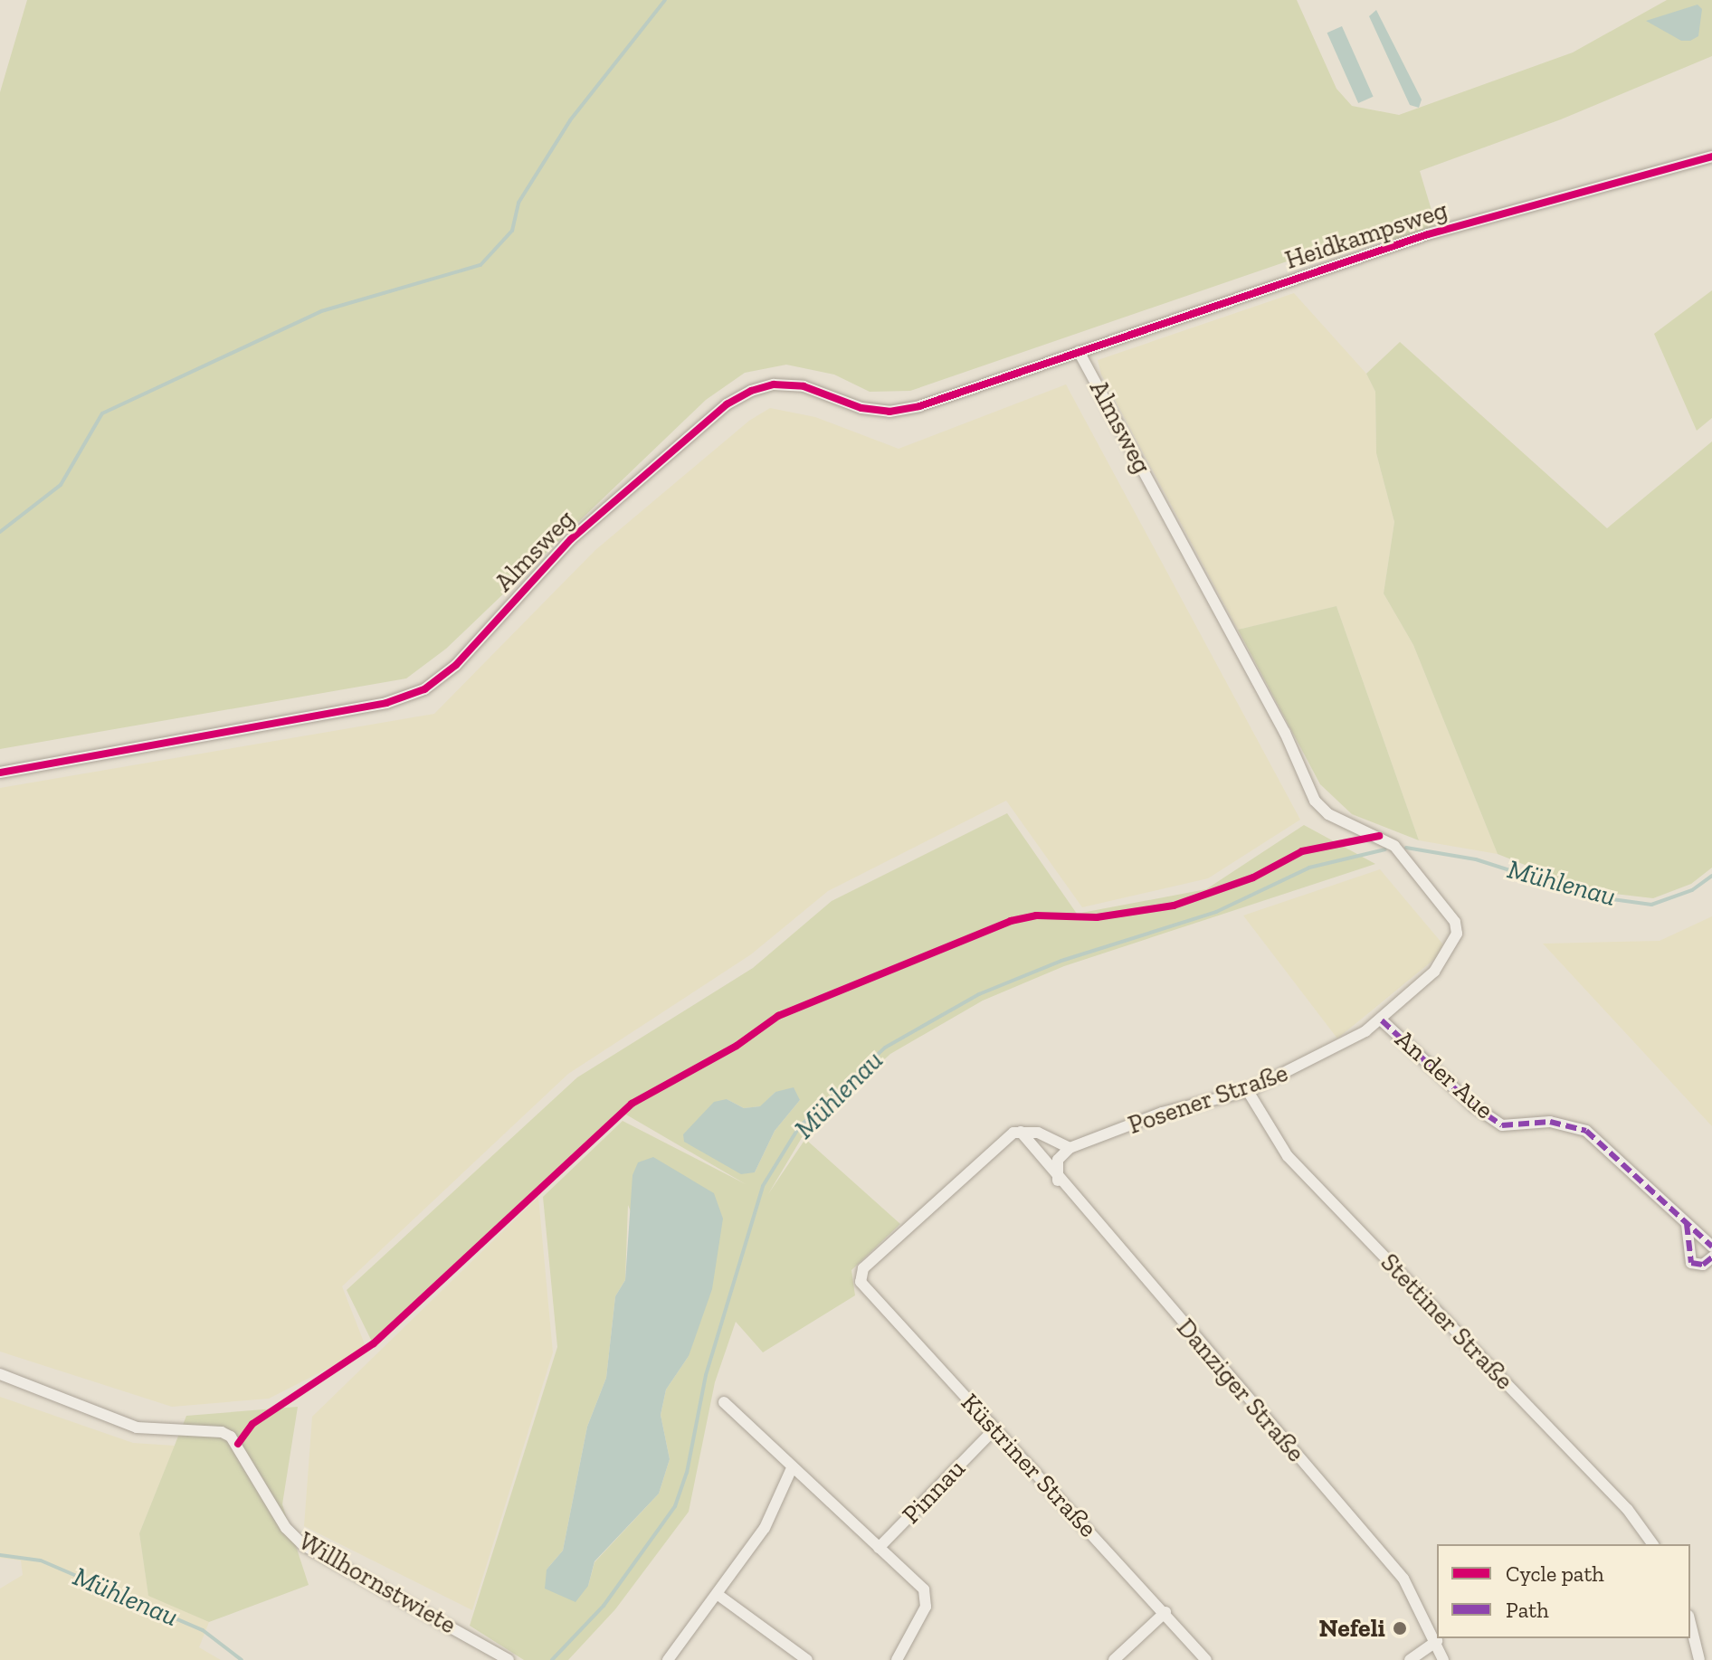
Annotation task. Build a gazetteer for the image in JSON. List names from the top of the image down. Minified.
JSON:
{"streets":{"street":["Heidkampsweg","Almsweg","An der Aue","Posener Straße","Stettiner Straße","Danziger Straße","Küstriner Straße","Pinnau","Willhornstwiete"]},"crossings":[["Heidkampsweg","Almsweg"],["Almsweg","Posener Straße"],["An der Aue","Posener Straße"],["Posener Straße","Stettiner Straße"],["Danziger Straße","Küstriner Straße"]],"water":["Mühlenau"],"places":["Nefeli"],"legend":["Cycle path","Path"]}
